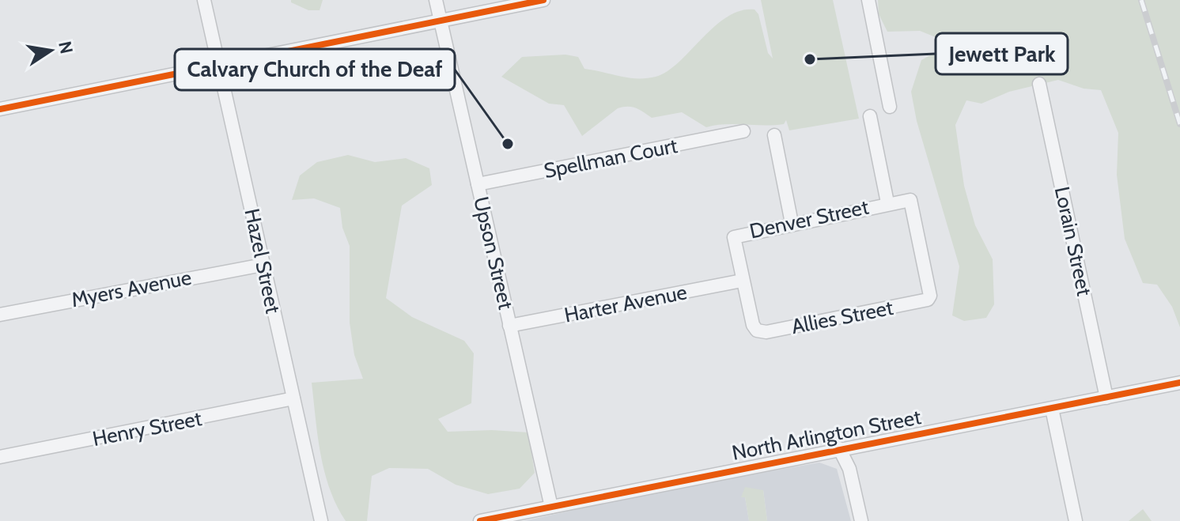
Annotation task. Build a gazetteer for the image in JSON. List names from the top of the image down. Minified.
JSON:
{"streets":{"street":["Spellman Court","Denver Street","Lorain Street","Upson Street","Hazel Street","Myers Avenue","Harter Avenue","Allies Street","Henry Street","North Arlington Street"]},"crossings":[["Spellman Court","Upson Street"],["Denver Street","Harter Avenue"],["Denver Street","Allies Street"],["Lorain Street","North Arlington Street"],["Upson Street","Harter Avenue"],["Upson Street","North Arlington Street"],["Hazel Street","Myers Avenue"],["Hazel Street","Henry Street"],["Harter Avenue","Allies Street"]],"places":["Jewett Park","Calvary Church of the Deaf"],"north":"right"}
